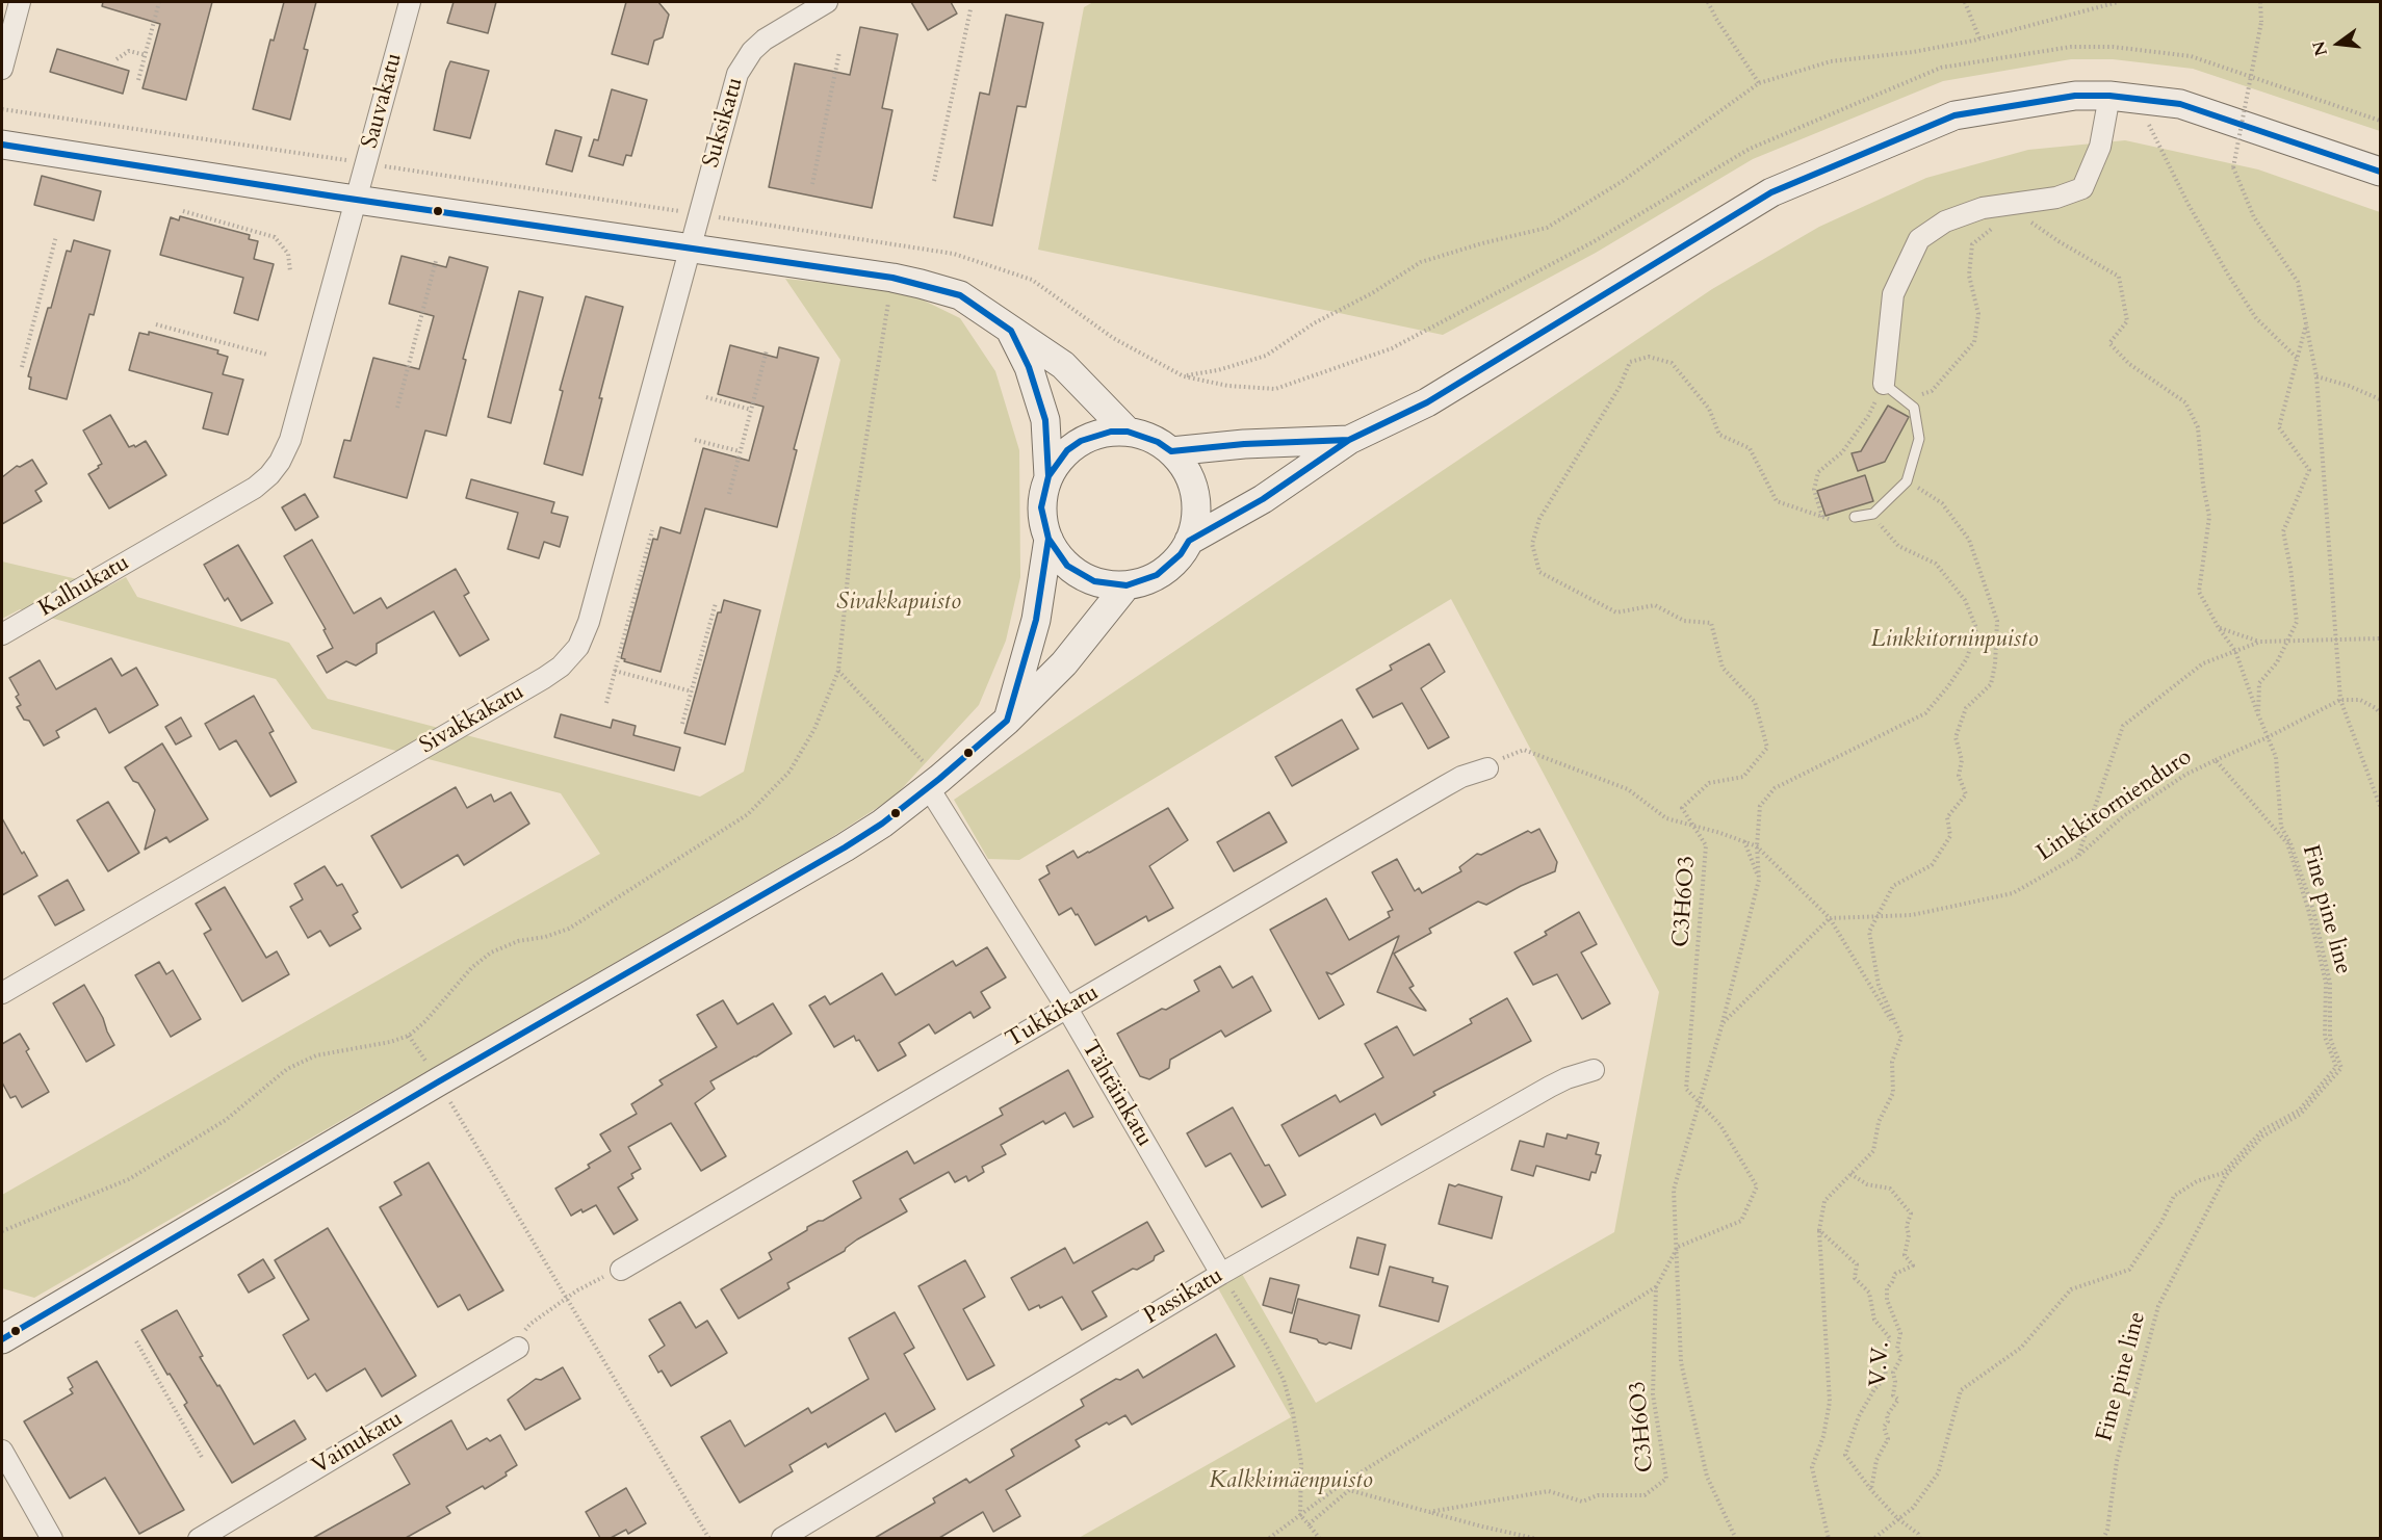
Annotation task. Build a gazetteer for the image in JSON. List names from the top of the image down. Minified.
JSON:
{"streets":{"street":["Sauvakatu","Suksikatu","Kalhukatu","Sivakkakatu","Tukkikatu","Tähtäinkatu","Passikatu","Vainukatu"],"path":["Linkkitornienduro","C3H6O3","Fine pine line","V.V."]},"crossings":[["Sauvakatu","Kalhukatu"],["Suksikatu","Sivakkakatu"],["Tukkikatu","Tähtäinkatu"],["Tähtäinkatu","Passikatu"]],"parks":["Sivakkapuisto","Linkkitorninpuisto","Kalkkimäenpuisto"],"north":"left"}
